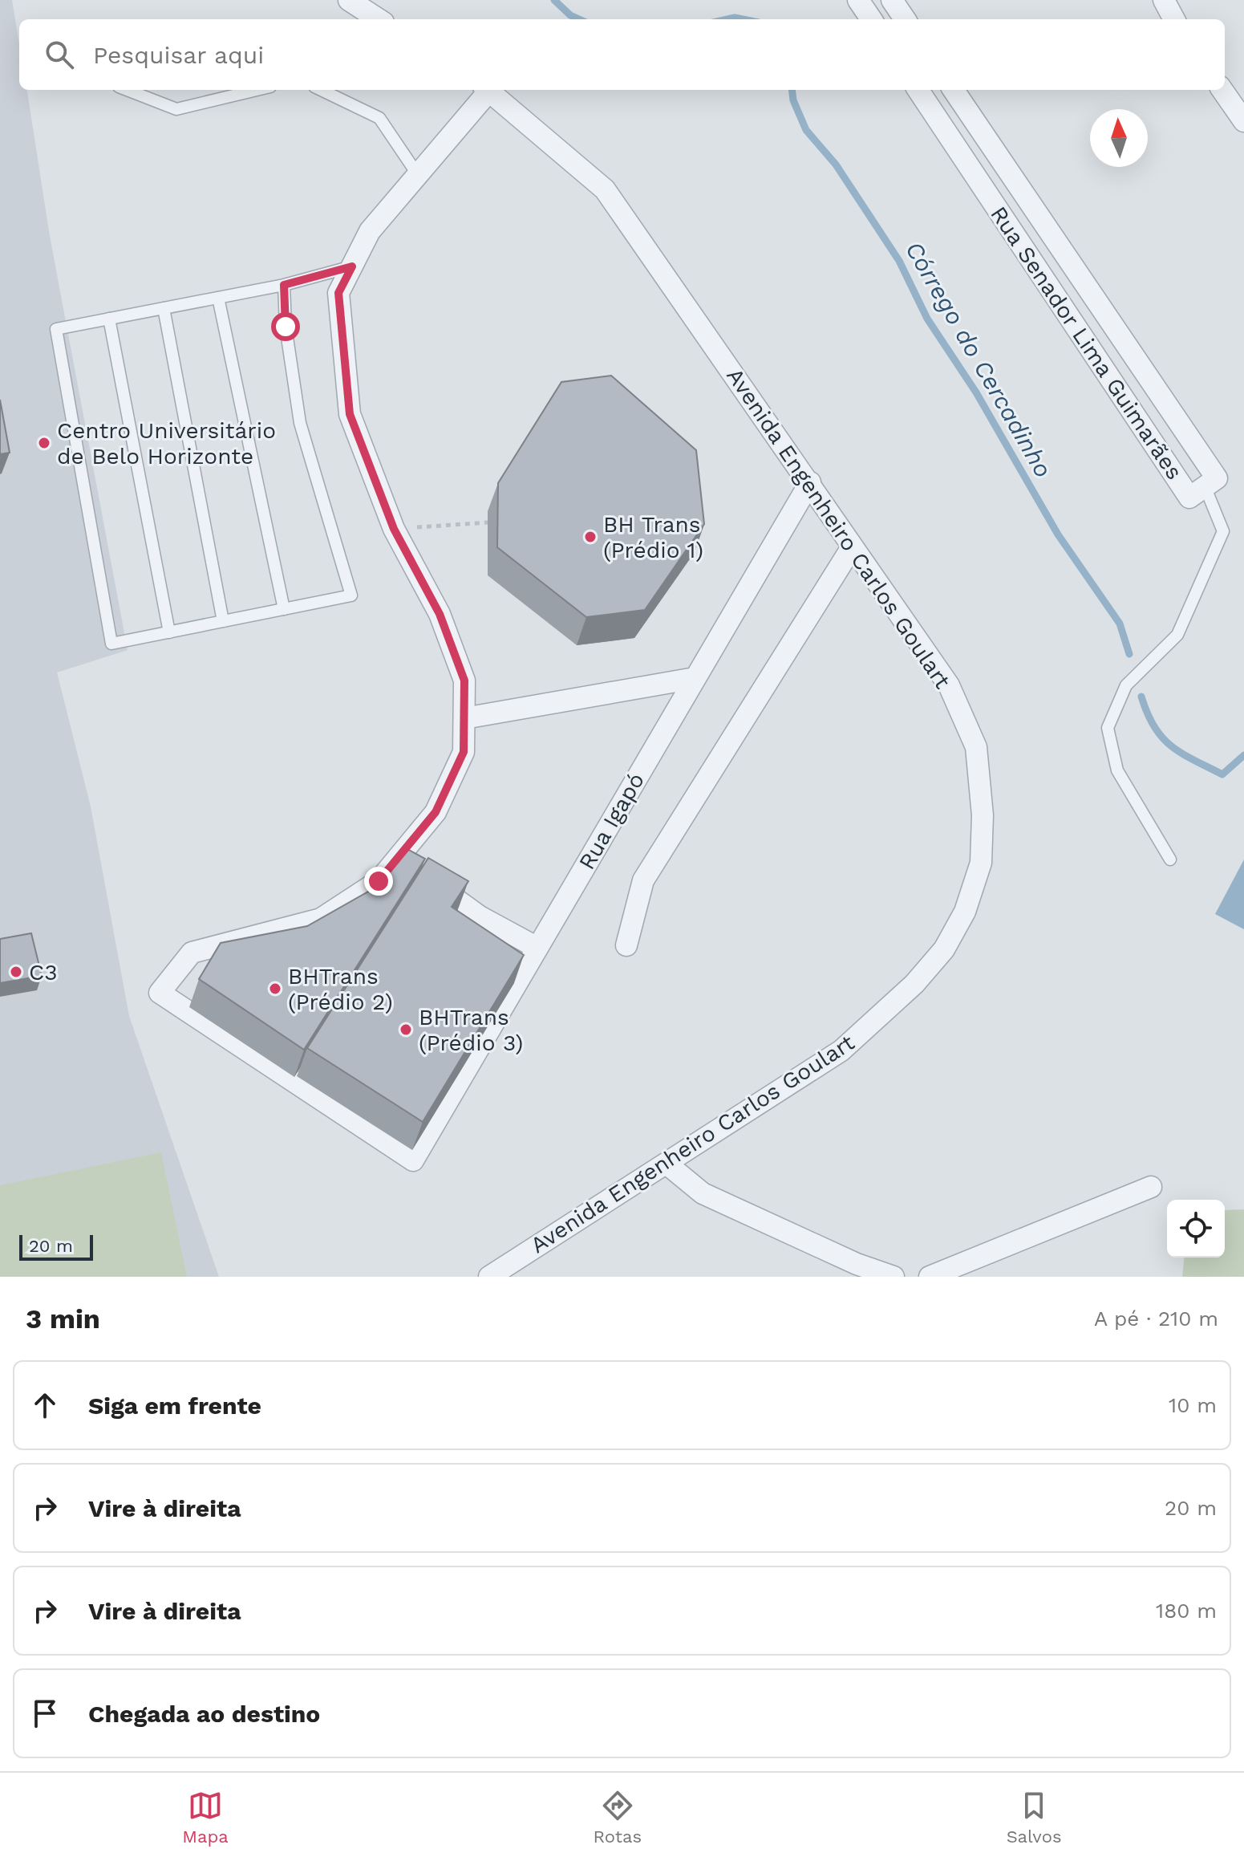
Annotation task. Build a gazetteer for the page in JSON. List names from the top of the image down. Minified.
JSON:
{"streets":{"street":["Rua Senador Lima Guimarães","Avenida Engenheiro Carlos Goulart","Rua Igapó"]},"crossings":[["Avenida Engenheiro Carlos Goulart","Rua Igapó"]],"water":["Córrego do Cercadinho"],"places":["Centro Universitário de Belo Horizonte","BH Trans (Prédio 1)","C3","BHTrans (Prédio 2)","BHTrans (Prédio 3)"],"scale_bar":"20 m","north":"top","page":{"search":"Pesquisar aqui","scale":"20 m","heading":["3 min","A pé · 210 m"],"list":[["Siga em frente","10 m"],["Vire à direita","20 m"],["Vire à direita","180 m"],"Chegada ao destino"],"nav":["Mapa","Rotas","Salvos"]}}
